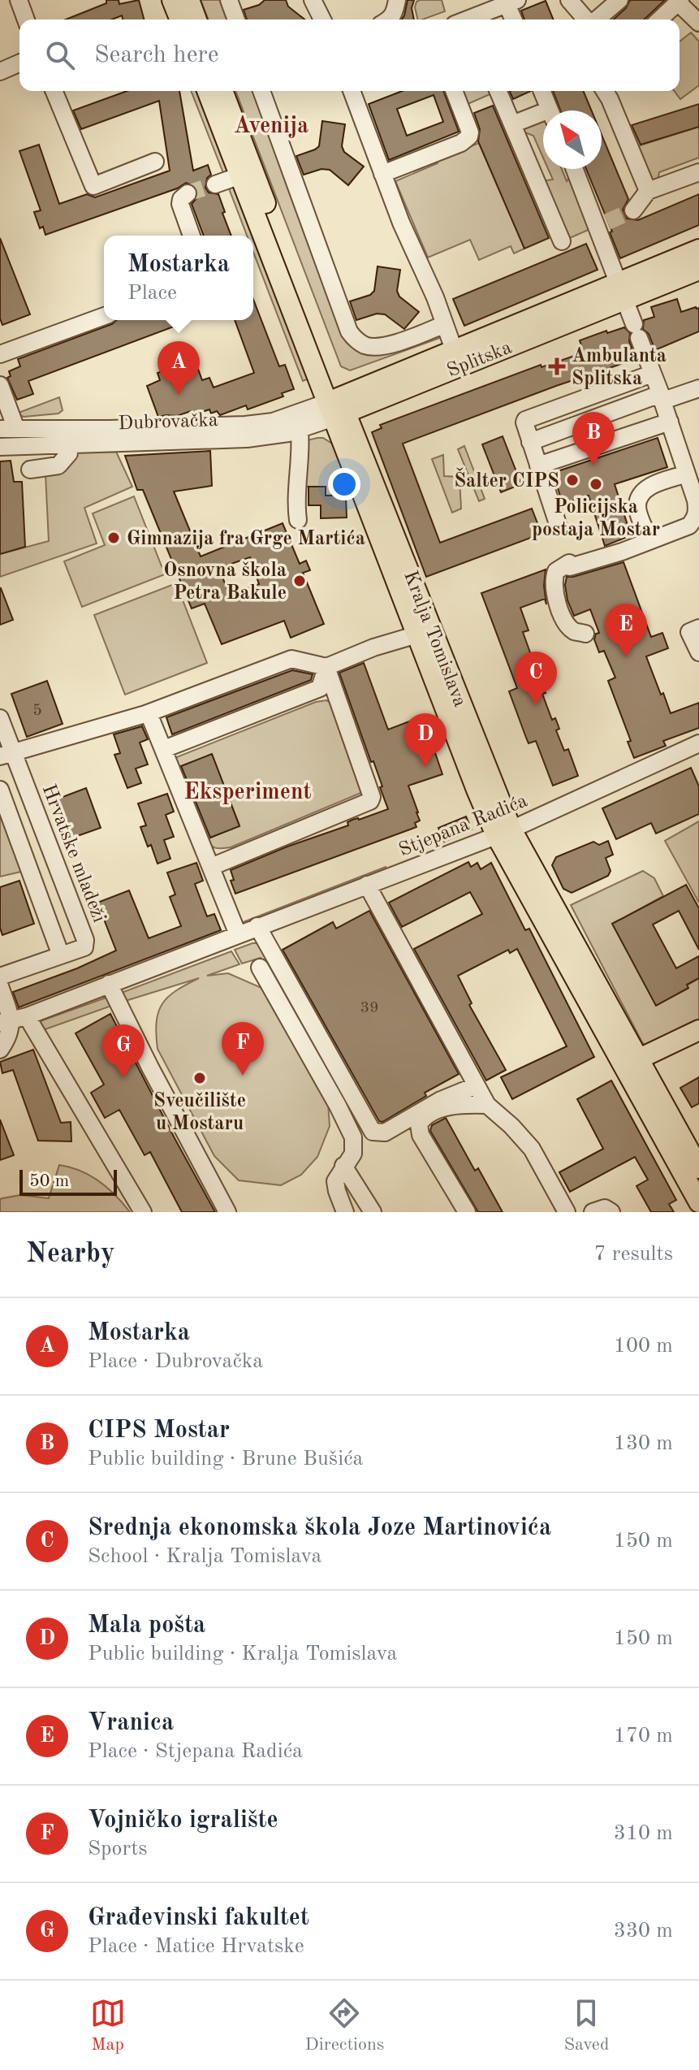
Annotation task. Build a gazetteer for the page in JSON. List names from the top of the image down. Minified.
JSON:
{"streets":{"main road":["Splitska","Kralja Tomislava"],"street":["Dubrovačka","Stjepana Radića","Hrvatske mladeži"]},"crossings":[["Splitska","Dubrovačka"],["Splitska","Kralja Tomislava"],["Dubrovačka","Kralja Tomislava"],["Kralja Tomislava","Stjepana Radića"]],"districts":["Avenija","Eksperiment"],"places":{"health":["Ambulanta Splitska"],"other":["Šalter CIPS","Policijska postaja Mostar","Gimnazija fra Grge Martića","Osnovna škola Petra Bakule","Sveučilište u Mostaru"]},"house_numbers":["5","39"],"scale_bar":"50 m","north":"top left","page":{"search":"Search here","popup":["Mostarka","Place"],"pins":["A","B","E","C","D","F","G"],"scale":"50 m","heading":["Nearby","7 results"],"list":[{"mark":"A","name":"Mostarka","note":"Place · Dubrovačka","value":"100 m"},{"mark":"B","name":"CIPS Mostar","note":"Public building · Brune Bušića","value":"130 m"},{"mark":"C","name":"Srednja ekonomska škola Joze Martinovića","note":"School · Kralja Tomislava","value":"150 m"},{"mark":"D","name":"Mala pošta","note":"Public building · Kralja Tomislava","value":"150 m"},{"mark":"E","name":"Vranica","note":"Place · Stjepana Radića","value":"170 m"},{"mark":"F","name":"Vojničko igralište","note":"Sports","value":"310 m"},{"mark":"G","name":"Građevinski fakultet","note":"Place · Matice Hrvatske","value":"330 m"}],"nav":["Map","Directions","Saved"]}}
